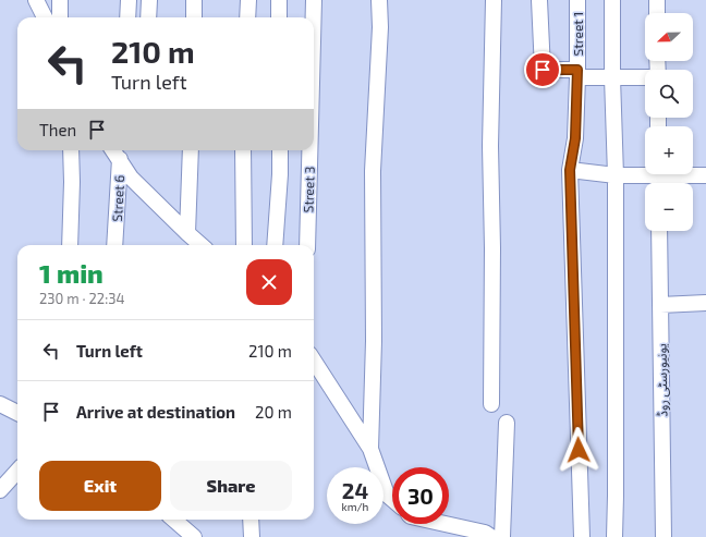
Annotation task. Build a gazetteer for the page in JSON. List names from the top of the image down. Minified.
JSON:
{"streets":{"street":["Street 1","Street 3","Street 6","یونیورسٹی روڈ"]},"north":"left","page":{"map_buttons":["+","−"],"turn":["210 m","Turn left"],"then":"Then","heading":["1 min","230 m · 22:34"],"list":[{"name":"Turn left","value":"210 m"},{"name":"Arrive at destination","value":"20 m"}],"buttons":["Exit","Share"],"speed":"24 km/h","limit":"30"}}
